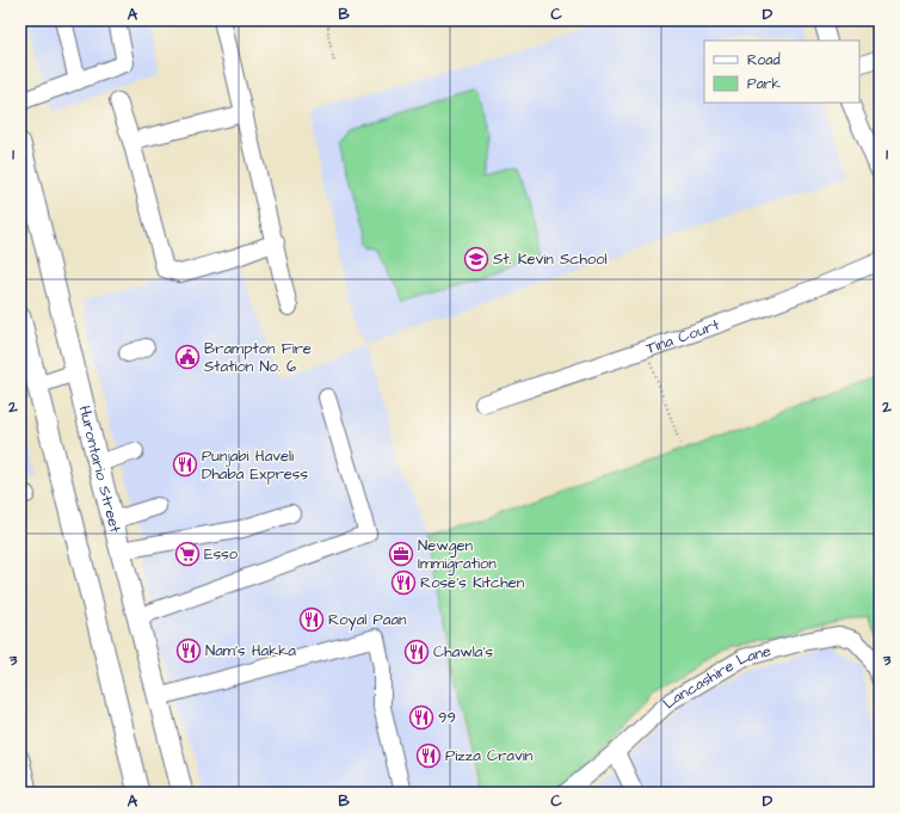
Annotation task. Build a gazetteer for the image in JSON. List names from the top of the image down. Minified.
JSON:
{"streets":{"main road":["Hurontario Street"],"street":["Tina Court","Lancashire Lane"]},"places":{"school or university":["St. Kevin School"],"public building":["Brampton Fire Station No. 6"],"restaurant":["Punjabi Haveli Dhaba Express","Rose’s Kitchen","Royal Paan","Nam’s Hakka","Chawla’s","99","Pizza Cravin"],"supermarket":["Esso"],"office":["Newgen Immigration"]},"legend":["Road","Park"],"grid":{"columns":["A","B","C","D"],"rows":["1","2","3"]}}
